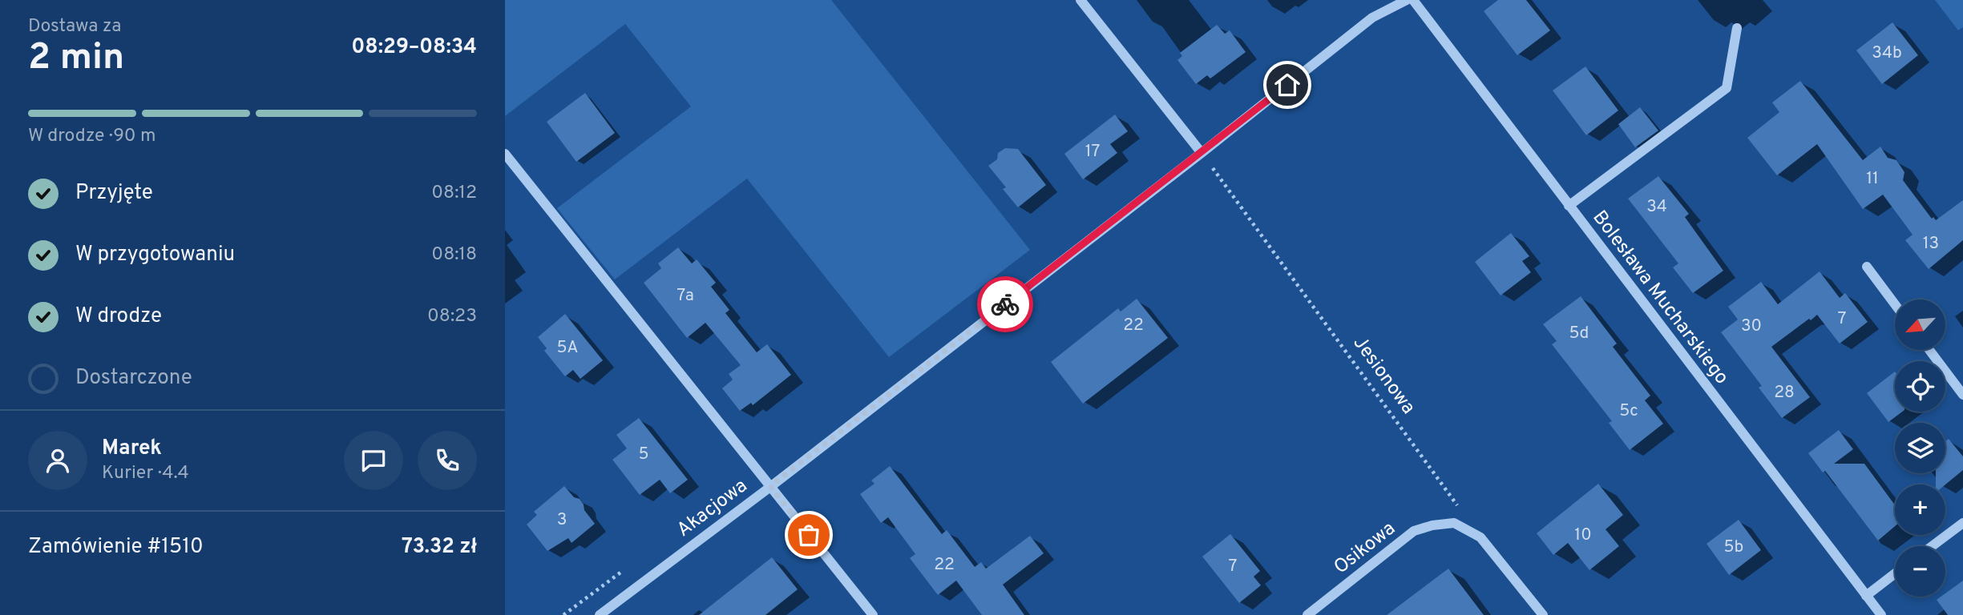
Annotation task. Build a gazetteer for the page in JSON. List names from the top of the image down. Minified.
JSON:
{"streets":{"street":["Bolesława Mucharskiego","Akacjowa","Osikowa"],"path":["Jesionowa"]},"crossings":[["Jesionowa","Akacjowa"]],"house_numbers":["34b","17","11","34","13","7a","7","22","30","5d","5A","28","5c","5","3","10","5b","22","7"],"north":"bottom left","page":{"heading":["2 min","Dostawa za","08:29–08:34"],"panel":["Marek","Kurier · 4.4","Zamówienie #1510","73.32 zł"],"bar":"W drodze · 90 m","list":[["Przyjęte","08:12"],["W przygotowaniu","08:18"],["W drodze","08:23"],"Dostarczone"],"map_buttons":["+","−"]}}
